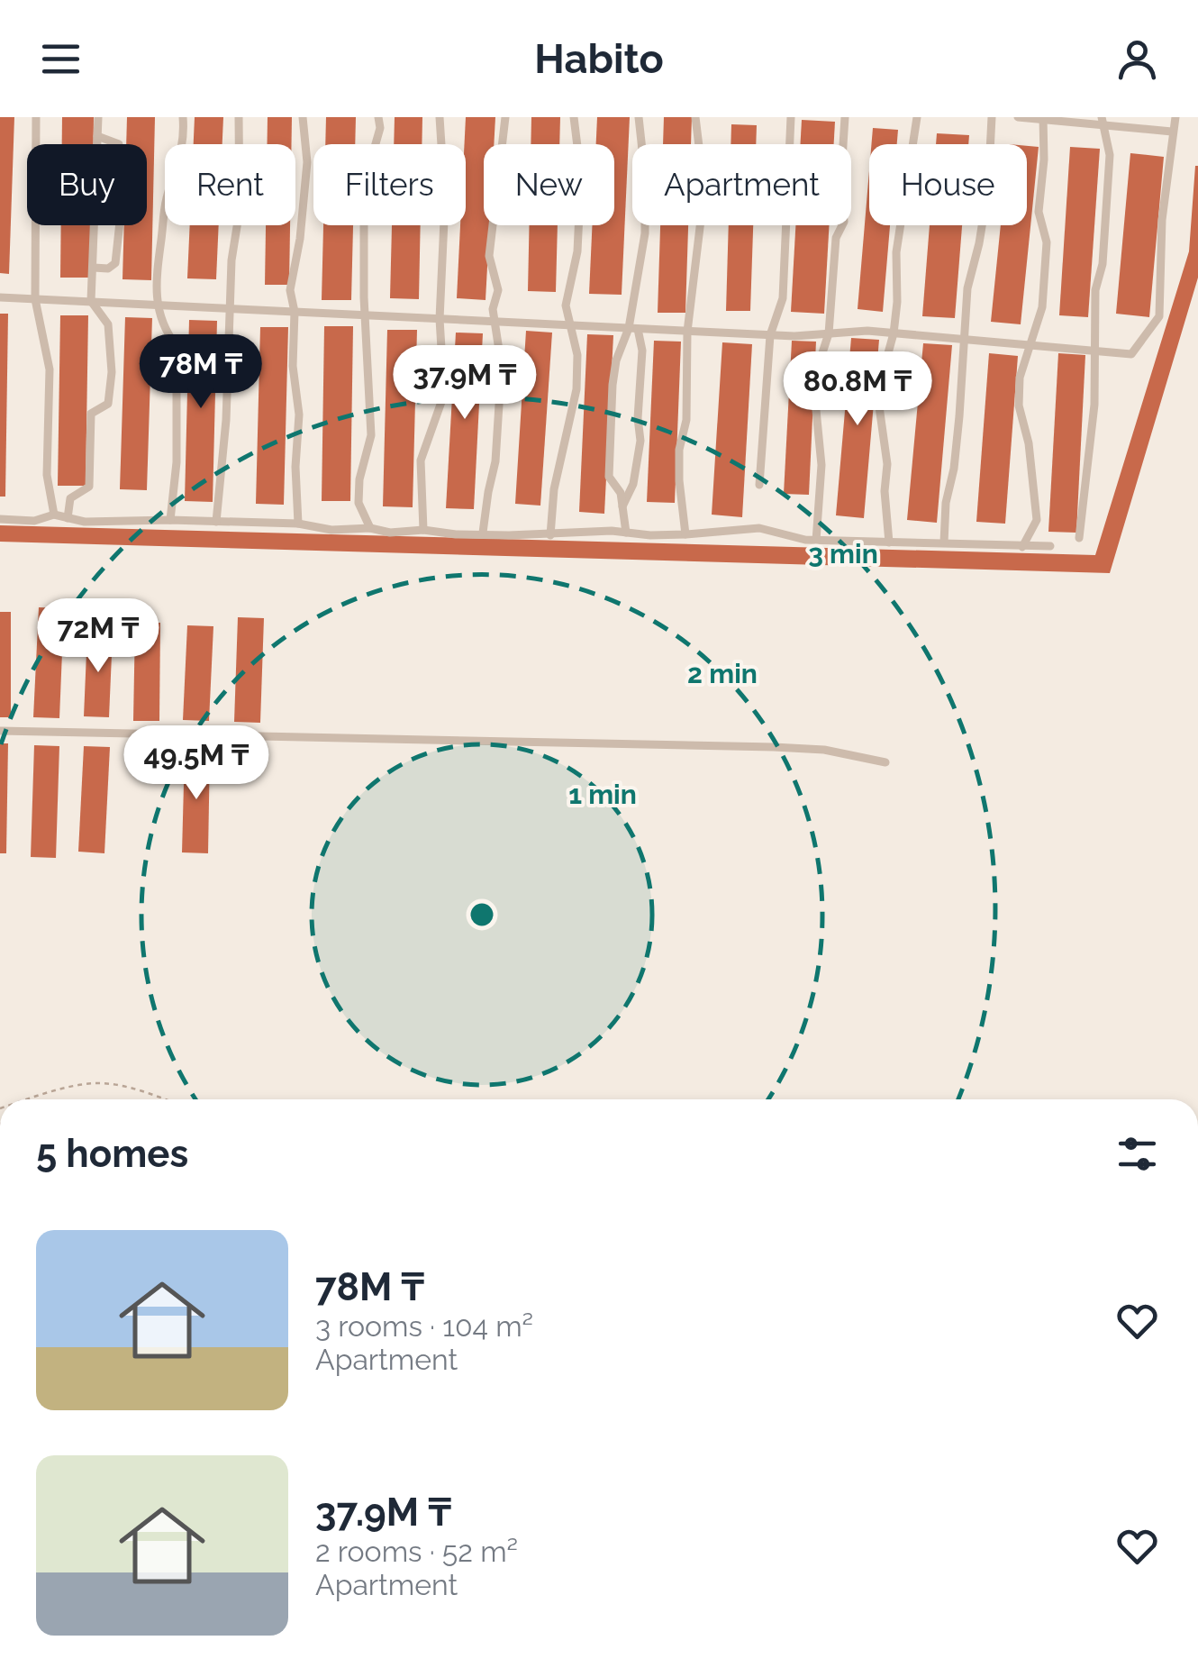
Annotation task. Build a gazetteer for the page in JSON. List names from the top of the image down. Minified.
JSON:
{"page":{"header":"Habito","chip":["Buy","Rent","Filters","New","Apartment","House"],"price":["78M ₸","37.9M ₸","80.8M ₸","72M ₸","49.5M ₸"],"heading":"5 homes","list":[{"name":"78M ₸","note":"3 rooms · 104 m² · Apartment"},{"name":"37.9M ₸","note":"2 rooms · 52 m² · Apartment"}]},"rings":["3 min","2 min","1 min"]}
